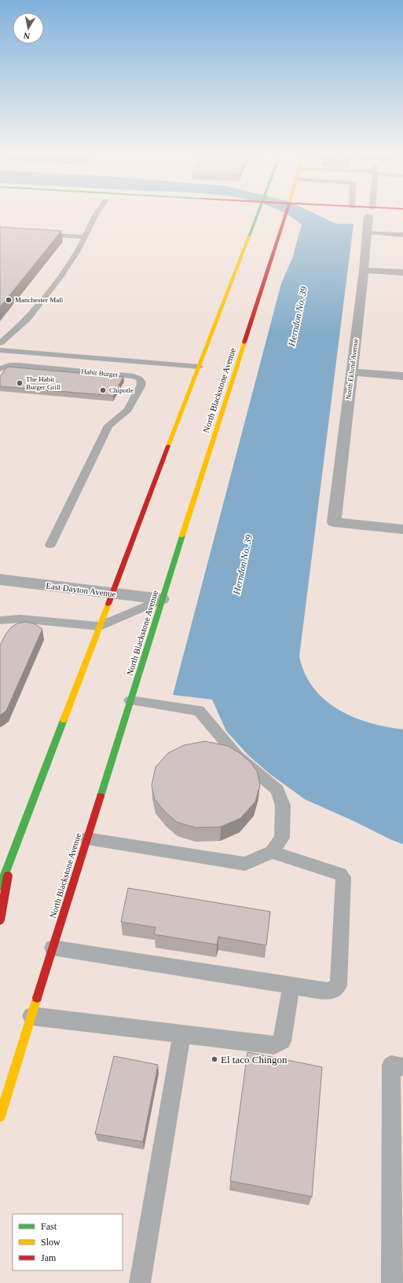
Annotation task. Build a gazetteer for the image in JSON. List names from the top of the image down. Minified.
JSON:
{"streets":{"main road":["North Blackstone Avenue"],"street":["North Eklund Avenue","East Dayton Avenue"],"lane":["Habit Burger"]},"crossings":[["North Blackstone Avenue","East Dayton Avenue"]],"water":["Herndon No. 39"],"places":["Manchester Mall","The Habit Burger Grill","Chipotle","El taco Chingon"],"legend":["Fast","Slow","Jam"],"north":"bottom"}
